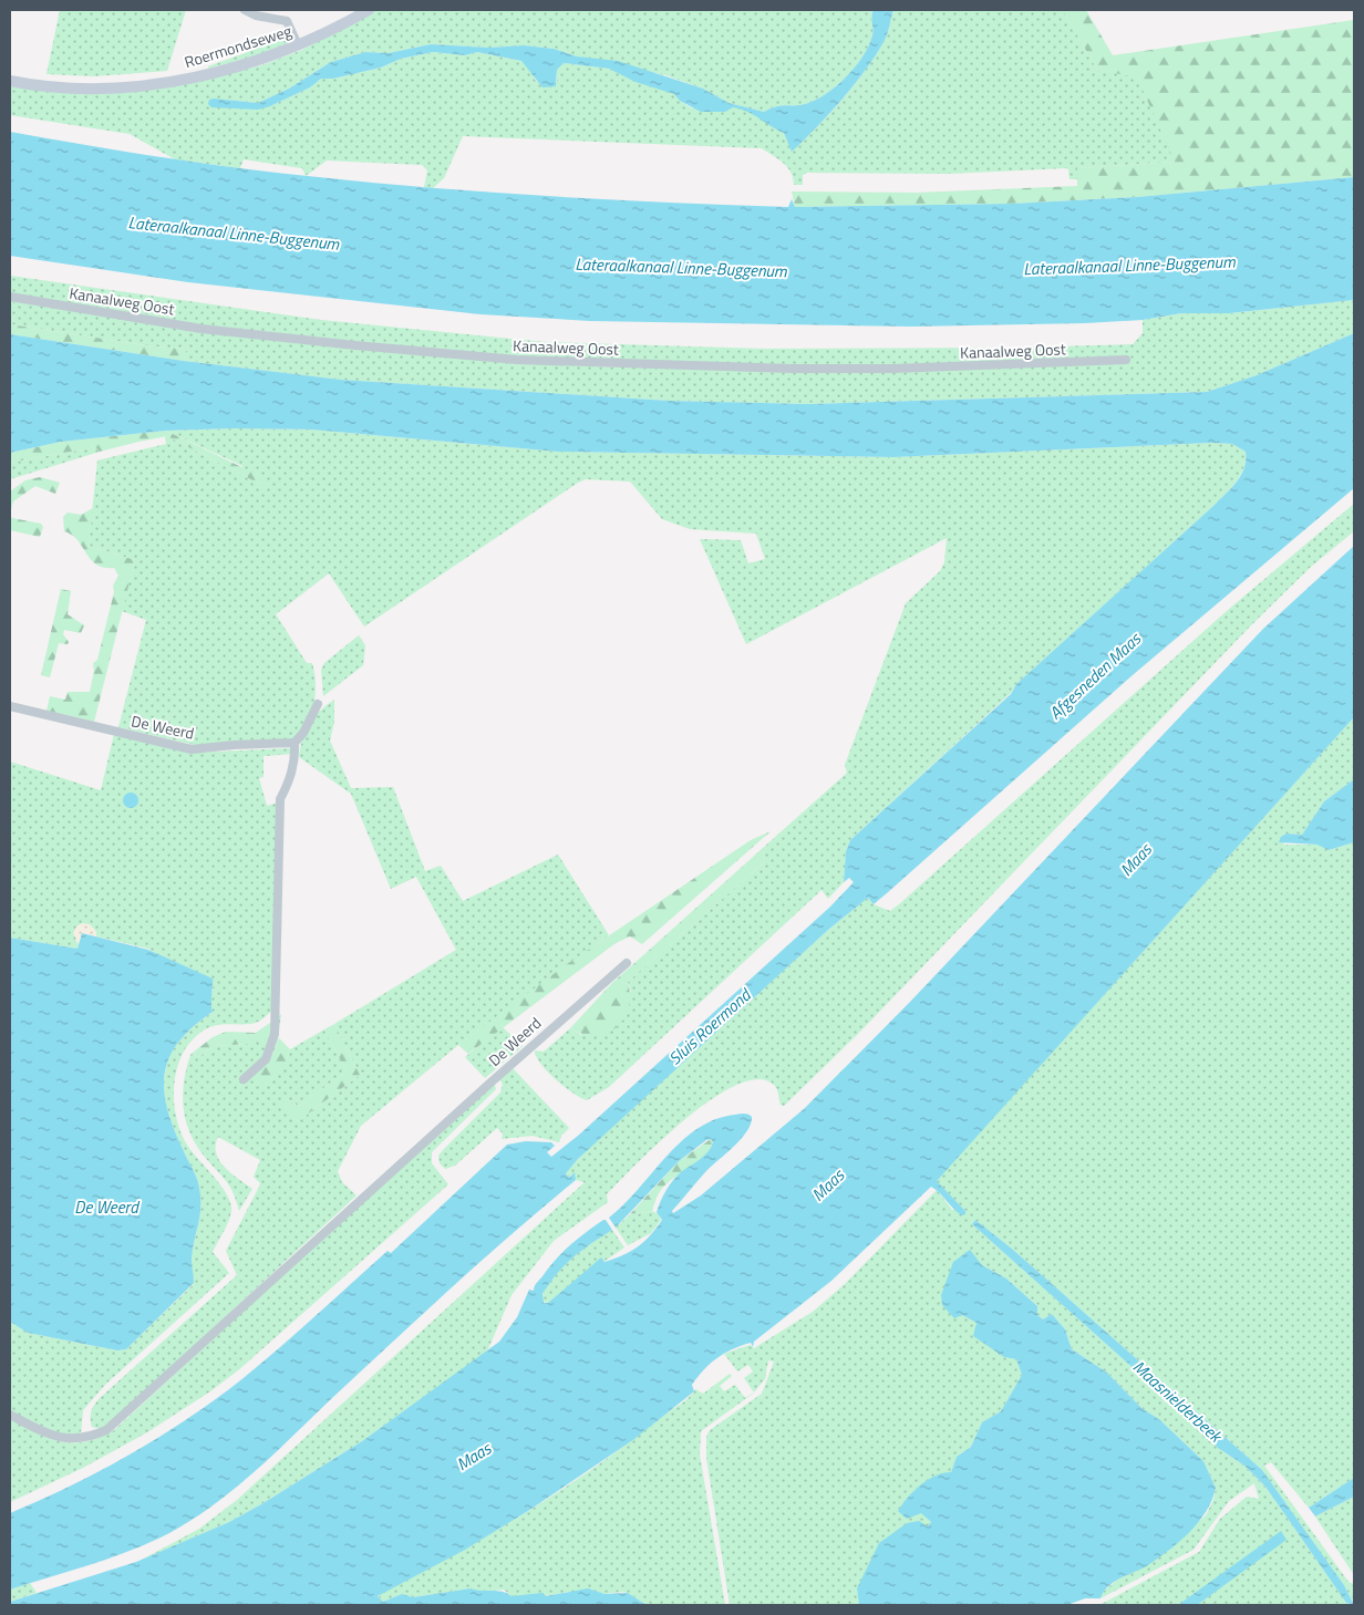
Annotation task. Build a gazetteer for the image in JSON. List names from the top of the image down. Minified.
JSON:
{"streets":{"main road":["Roermondseweg"],"street":["Kanaalweg Oost","De Weerd"]},"water":["Lateraalkanaal Linne-Buggenum","Afgesneden Maas","Maas","Sluis Roermond","De Weerd","Maasnielderbeek"]}
